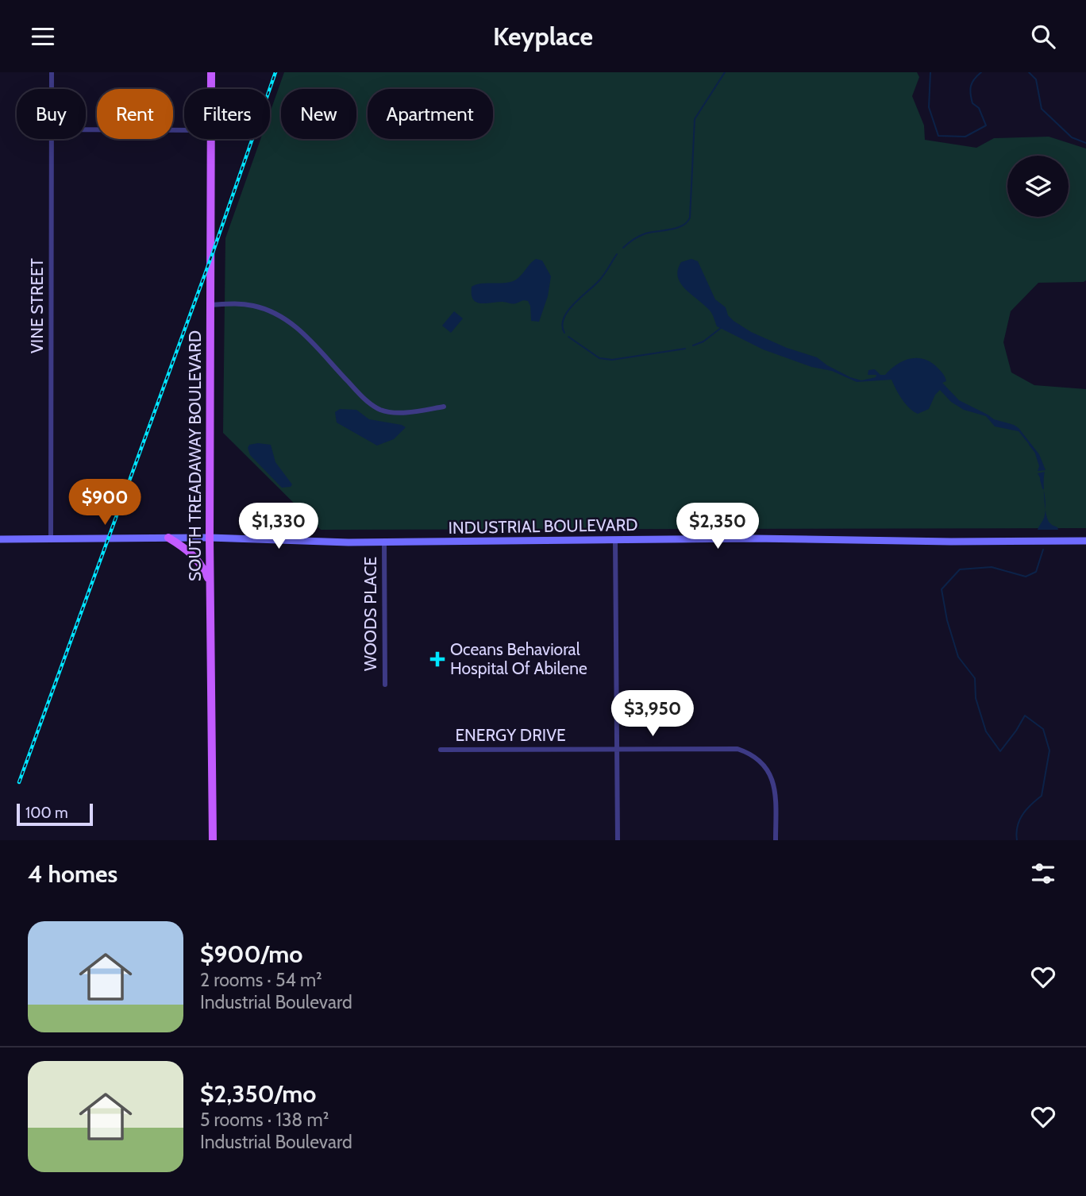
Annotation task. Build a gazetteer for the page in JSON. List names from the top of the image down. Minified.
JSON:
{"streets":{"main road":["SOUTH TREADAWAY BOULEVARD","INDUSTRIAL BOULEVARD"],"street":["VINE STREET","WOODS PLACE","ENERGY DRIVE"]},"crossings":[["VINE STREET","INDUSTRIAL BOULEVARD"],["SOUTH TREADAWAY BOULEVARD","INDUSTRIAL BOULEVARD"],["INDUSTRIAL BOULEVARD","WOODS PLACE"]],"places":{"health":["Oceans Behavioral Hospital Of Abilene"]},"scale_bar":"100 m","page":{"header":"Keyplace","chip":["Buy","Rent","Filters","New","Apartment"],"price":["$900","$1,330","$2,350","$3,950"],"scale":"100 m","heading":"4 homes","list":[{"name":"$900/mo","note":"2 rooms · 54 m² · Industrial Boulevard"},{"name":"$2,350/mo","note":"5 rooms · 138 m² · Industrial Boulevard"}]}}
